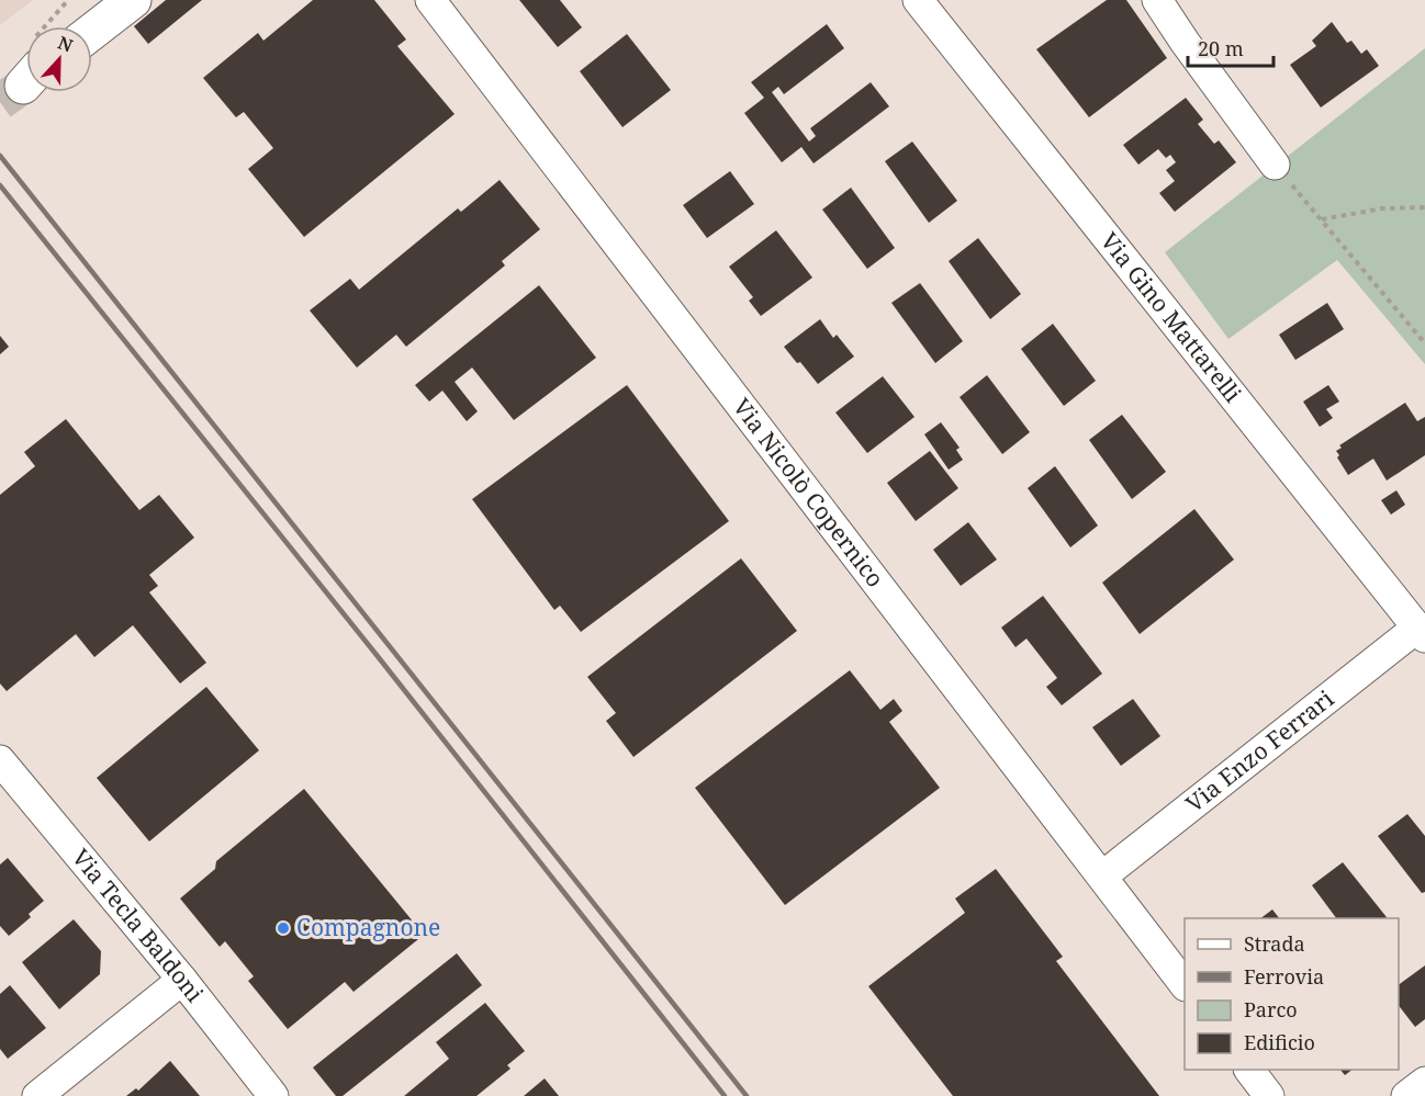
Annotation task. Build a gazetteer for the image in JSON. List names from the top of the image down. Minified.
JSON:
{"streets":{"street":["Via Gino Mattarelli","Via Nicolò Copernico","Via Enzo Ferrari","Via Tecla Baldoni"]},"crossings":[["Via Gino Mattarelli","Via Enzo Ferrari"],["Via Nicolò Copernico","Via Enzo Ferrari"]],"places":["Compagnone"],"legend":["Strada","Ferrovia","Parco","Edificio"],"scale_bar":"20 m","north":"top"}
